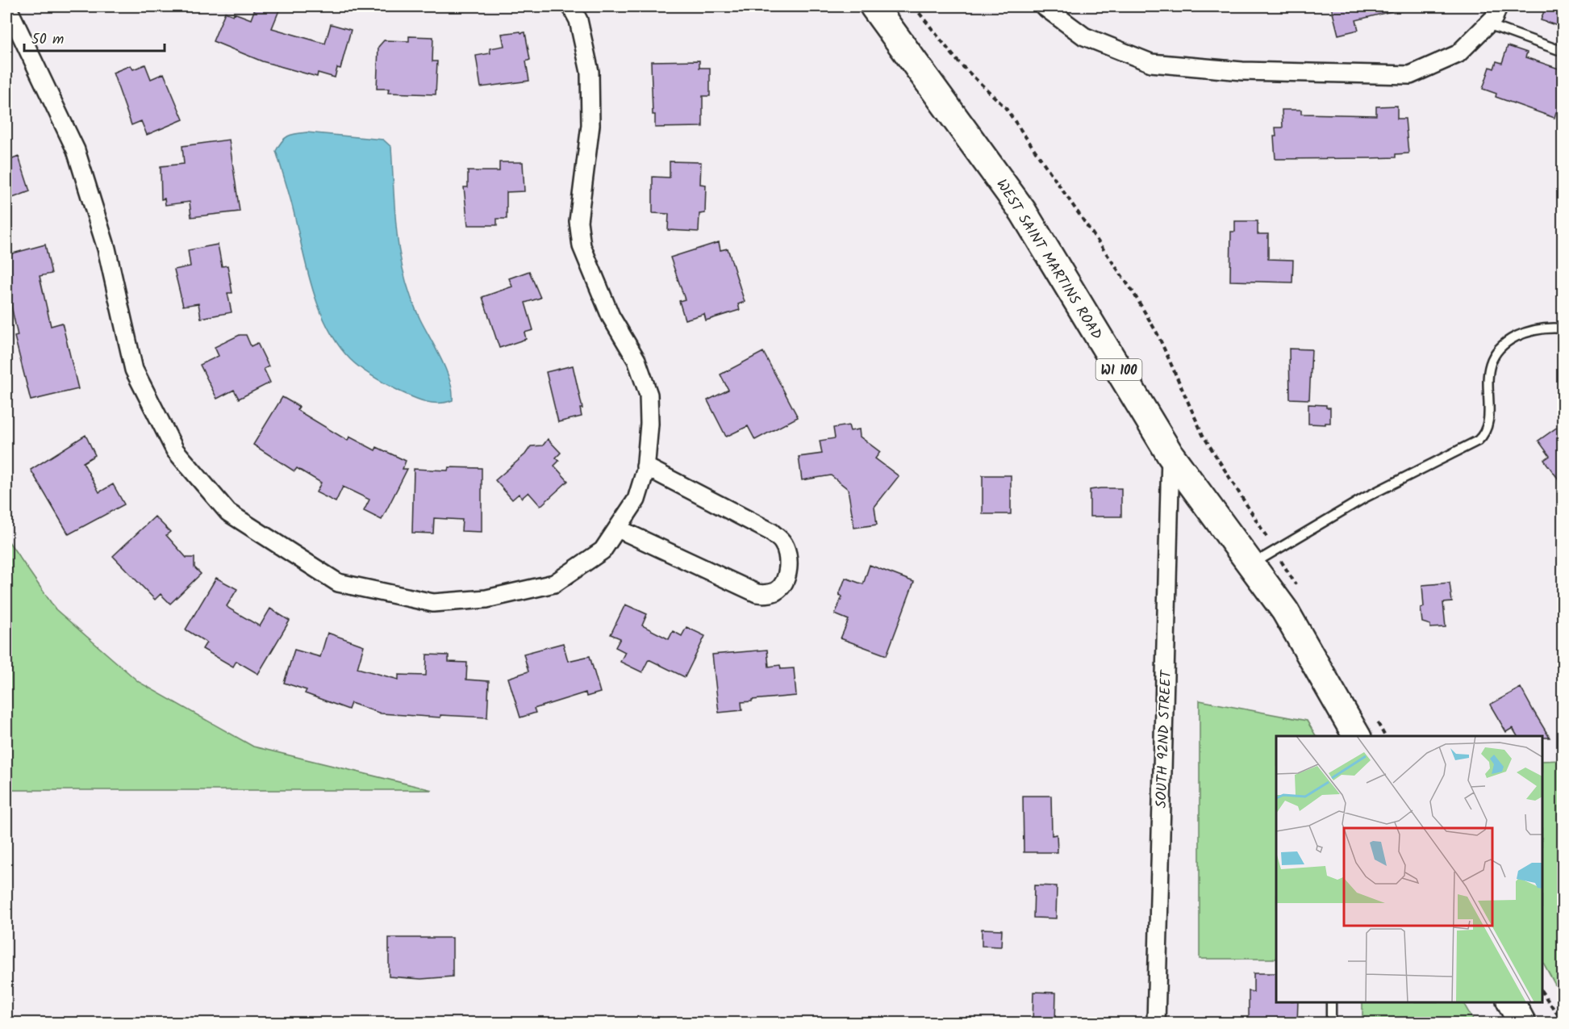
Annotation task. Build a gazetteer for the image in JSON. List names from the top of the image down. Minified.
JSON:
{"streets":{"main road":["WEST SAINT MARTINS ROAD","WI 100"],"street":["SOUTH 92ND STREET"]},"crossings":[["WEST SAINT MARTINS ROAD","SOUTH 92ND STREET"]],"scale_bar":"50 m"}
